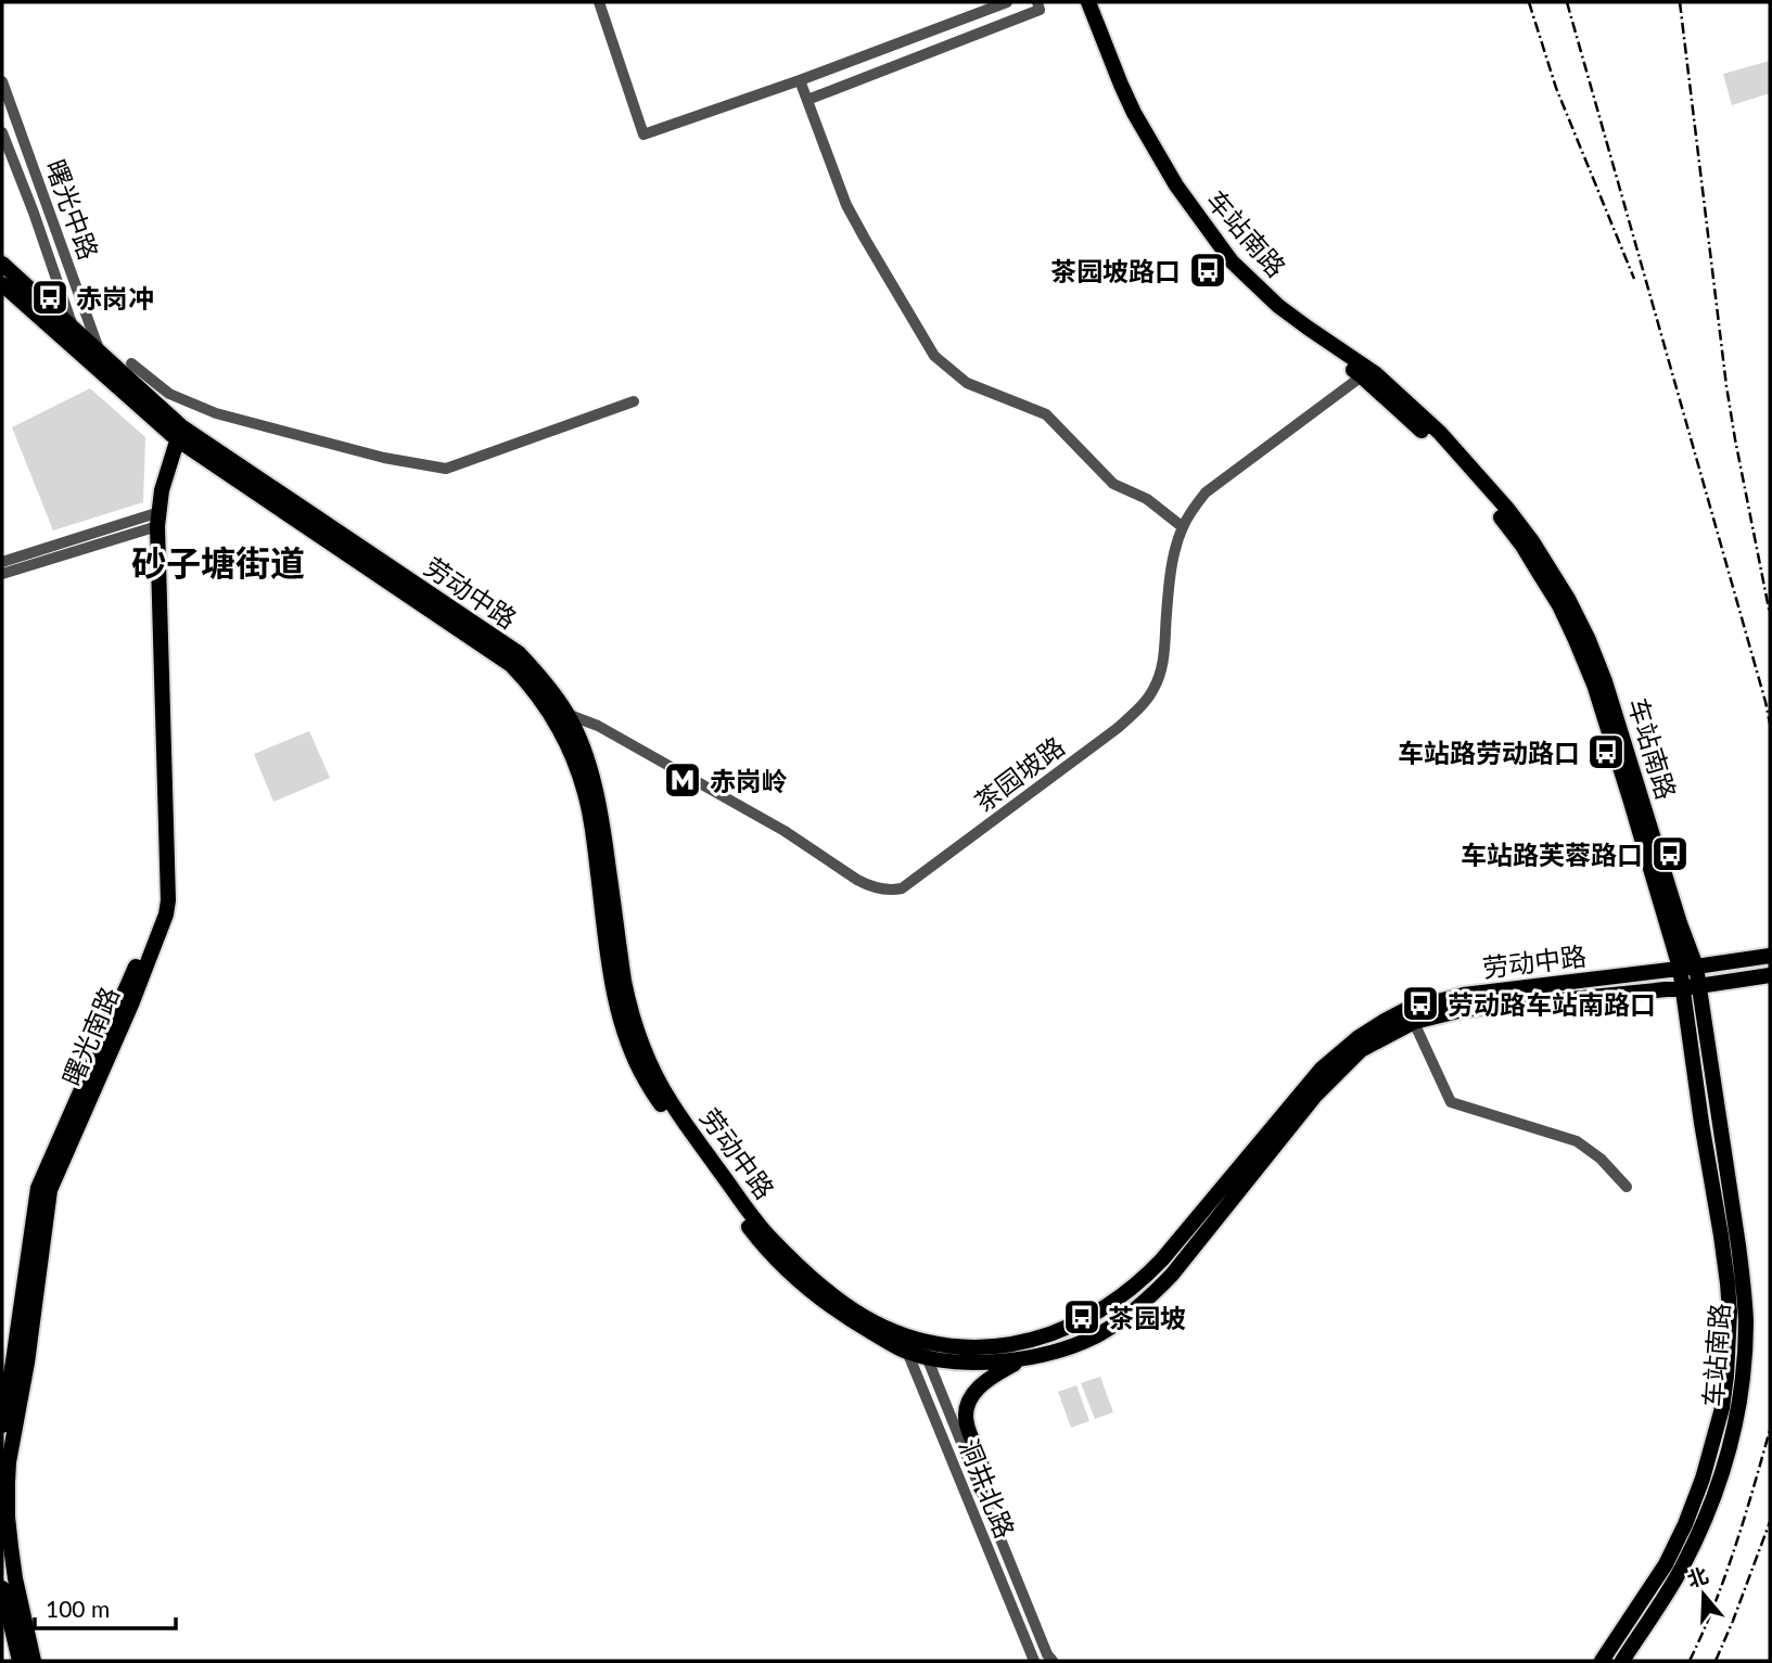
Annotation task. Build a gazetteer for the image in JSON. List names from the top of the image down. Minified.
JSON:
{"streets":{"main road":["车站南路","劳动中路","曙光南路"],"street":["曙光中路","茶园坡路","洞井北路"]},"crossings":[["曙光中路","劳动中路"],["车站南路","劳动中路"],["车站南路","茶园坡路"],["劳动中路","茶园坡路"],["劳动中路","曙光南路"],["劳动中路","洞井北路"]],"districts":["砂子塘街道"],"places":{"bus stop":["茶园坡路口","赤岗冲","车站路劳动路口","车站路芙蓉路口","劳动路车站南路口","茶园坡"],"metro station":["赤岗岭"]},"scale_bar":"100 m","north":"top"}
